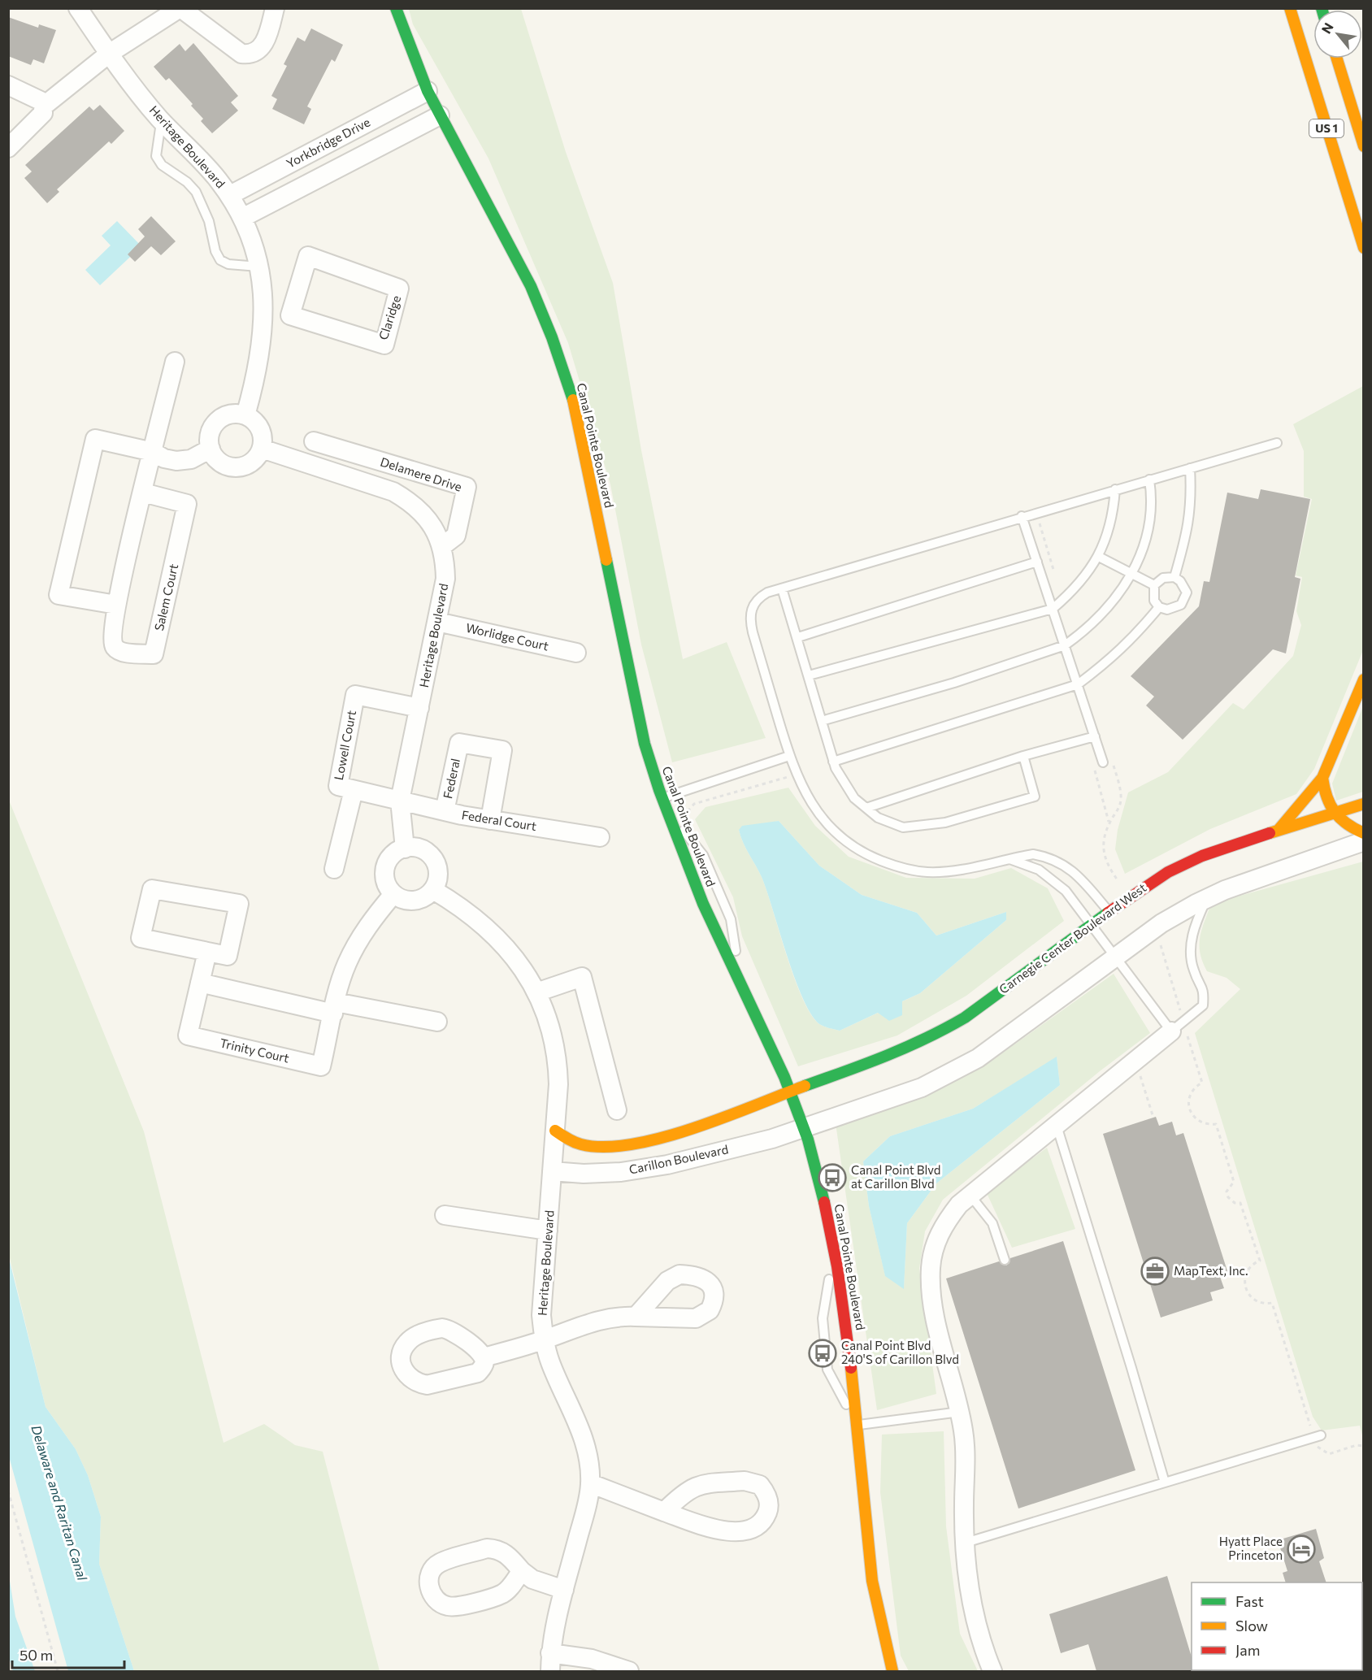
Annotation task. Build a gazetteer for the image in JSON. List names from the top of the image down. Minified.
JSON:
{"streets":{"main road":["US 1","Canal Pointe Boulevard","Carnegie Center Boulevard West","Carillon Boulevard"],"street":["Yorkbridge Drive","Heritage Boulevard","Claridge","Delamere Drive","Salem Court","Worlidge Court","Lowell Court","Federal","Federal Court","Trinity Court"]},"crossings":[["Yorkbridge Drive","Heritage Boulevard"],["Yorkbridge Drive","Canal Pointe Boulevard"],["Heritage Boulevard","Delamere Drive"],["Heritage Boulevard","Worlidge Court"],["Heritage Boulevard","Lowell Court"],["Heritage Boulevard","Federal Court"],["Heritage Boulevard","Trinity Court"],["Heritage Boulevard","Carillon Boulevard"],["Canal Pointe Boulevard","Carnegie Center Boulevard West"],["Canal Pointe Boulevard","Carillon Boulevard"],["Lowell Court","Federal Court"],["Federal","Federal Court"],["Carnegie Center Boulevard West","Carillon Boulevard"]],"water":["Delaware and Raritan Canal"],"places":{"bus stop":["Canal Point Blvd at Carillon Blvd","Canal Point Blvd 240'S of Carillon Blvd"],"office":["MapText, Inc."],"hotel":["Hyatt Place Princeton"]},"legend":["Fast","Slow","Jam"],"scale_bar":"50 m","north":"top left"}
